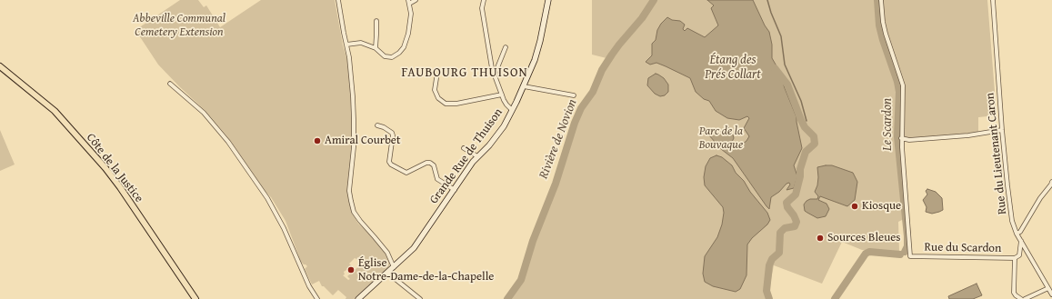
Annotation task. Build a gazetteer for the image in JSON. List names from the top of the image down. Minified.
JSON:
{"streets":{"main road":["Côte de la Justice"],"street":["Rue du Lieutenant Caron","Grande Rue de Thuison","Rue du Scardon"]},"districts":["FAUBOURG THUISON"],"water":["Étang des Prés Collart","Le Scardon","Rivière de Novion"],"parks":["Abbeville Communal Cemetery Extension","Parc de la Bouvaque"],"places":["Amiral Courbet","Kiosque","Sources Bleues","Église Notre-Dame-de-la-Chapelle"]}
